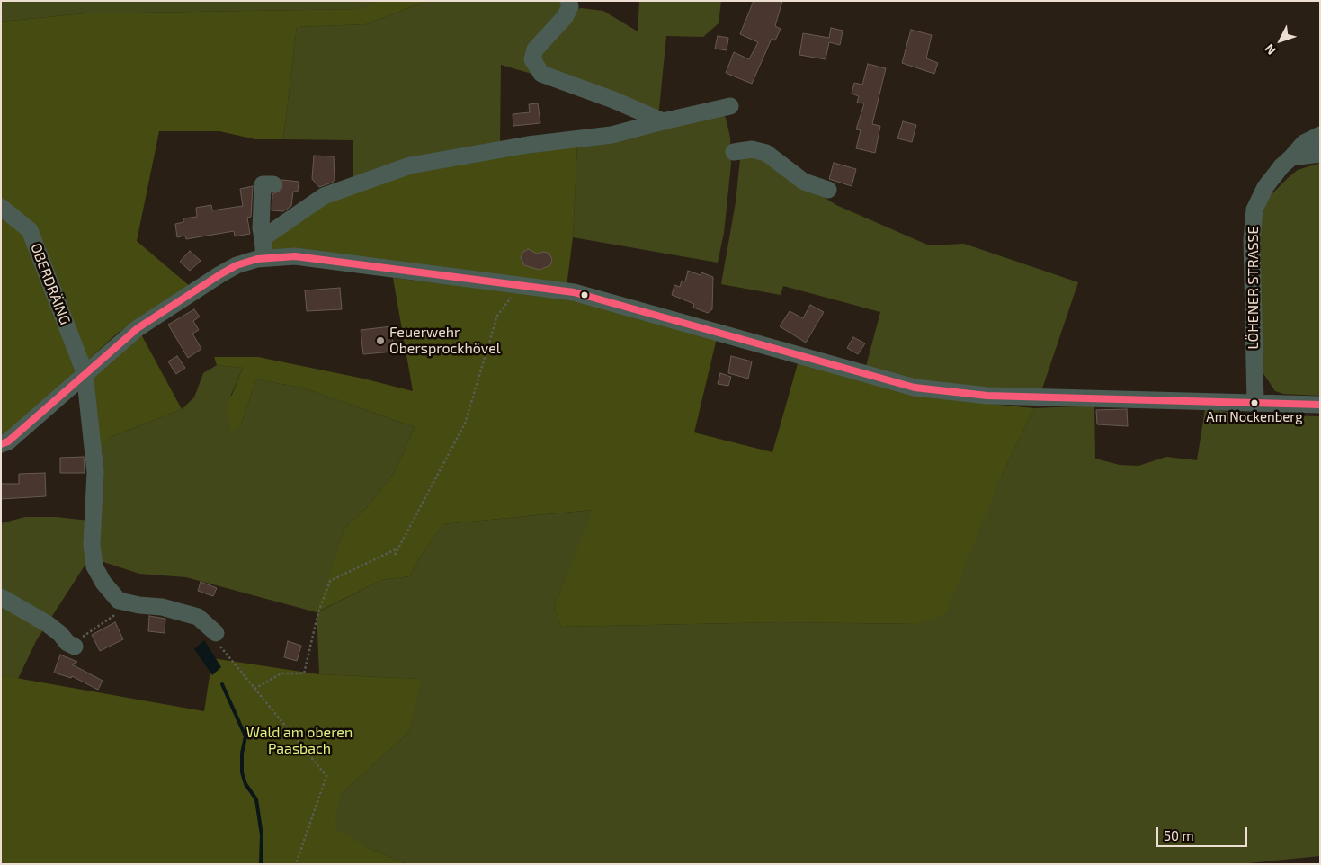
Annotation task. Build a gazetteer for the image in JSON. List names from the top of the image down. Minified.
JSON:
{"streets":{"street":["OBERDRÄING","LÖHENER STRASSE"]},"parks":["Wald am oberen Paasbach"],"places":["Feuerwehr Obersprockhövel","Am Nockenberg"],"scale_bar":"50 m","north":"bottom left"}
